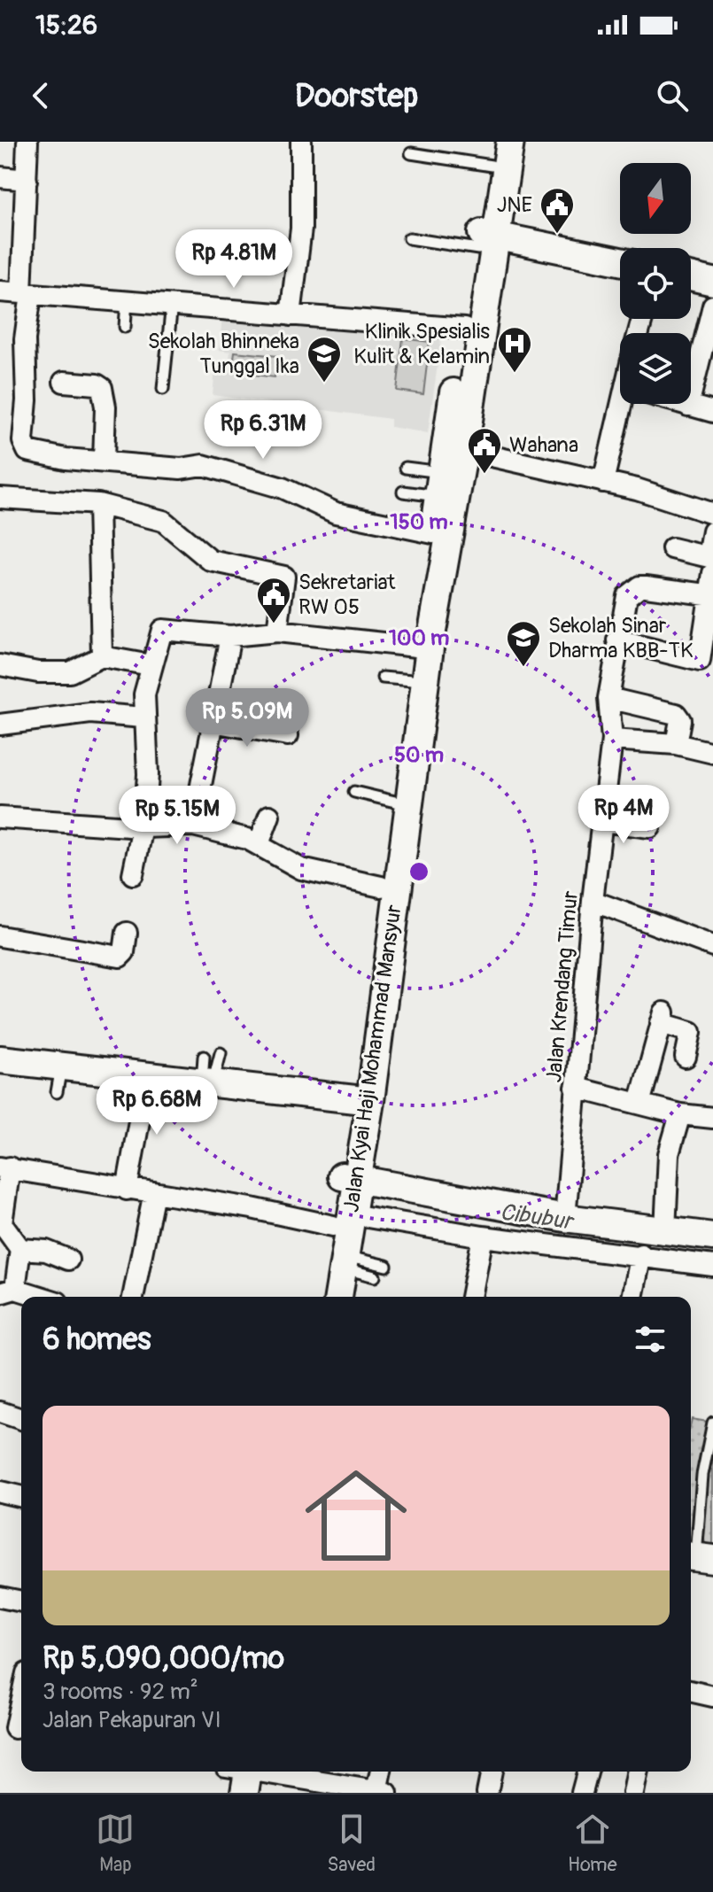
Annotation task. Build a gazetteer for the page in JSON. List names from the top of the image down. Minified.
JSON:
{"streets":{"main road":["Jalan Kyai Haji Mohammad Mansyur"],"street":["Jalan Krendang Timur"]},"water":["Cibubur"],"places":{"public building":["JNE","Wahana","Sekretariat RW 05"],"hospital":["Klinik Spesialis Kulit & Kelamin"],"school or university":["Sekolah Bhinneka Tunggal Ika","Sekolah Sinar Dharma KBB-TK"]},"north":"bottom","page":{"status":"15:26","header":"Doorstep","price":["Rp 4.81M","Rp 6.31M","Rp 5.09M","Rp 4M","Rp 5.15M","Rp 6.68M"],"heading":"6 homes","list":[{"name":"Rp 5,090,000/mo","note":"3 rooms · 92 m² · Jalan Pekapuran VI"}],"tabs":["Map","Saved","Home"]},"rings":["150 m","100 m","50 m"]}
